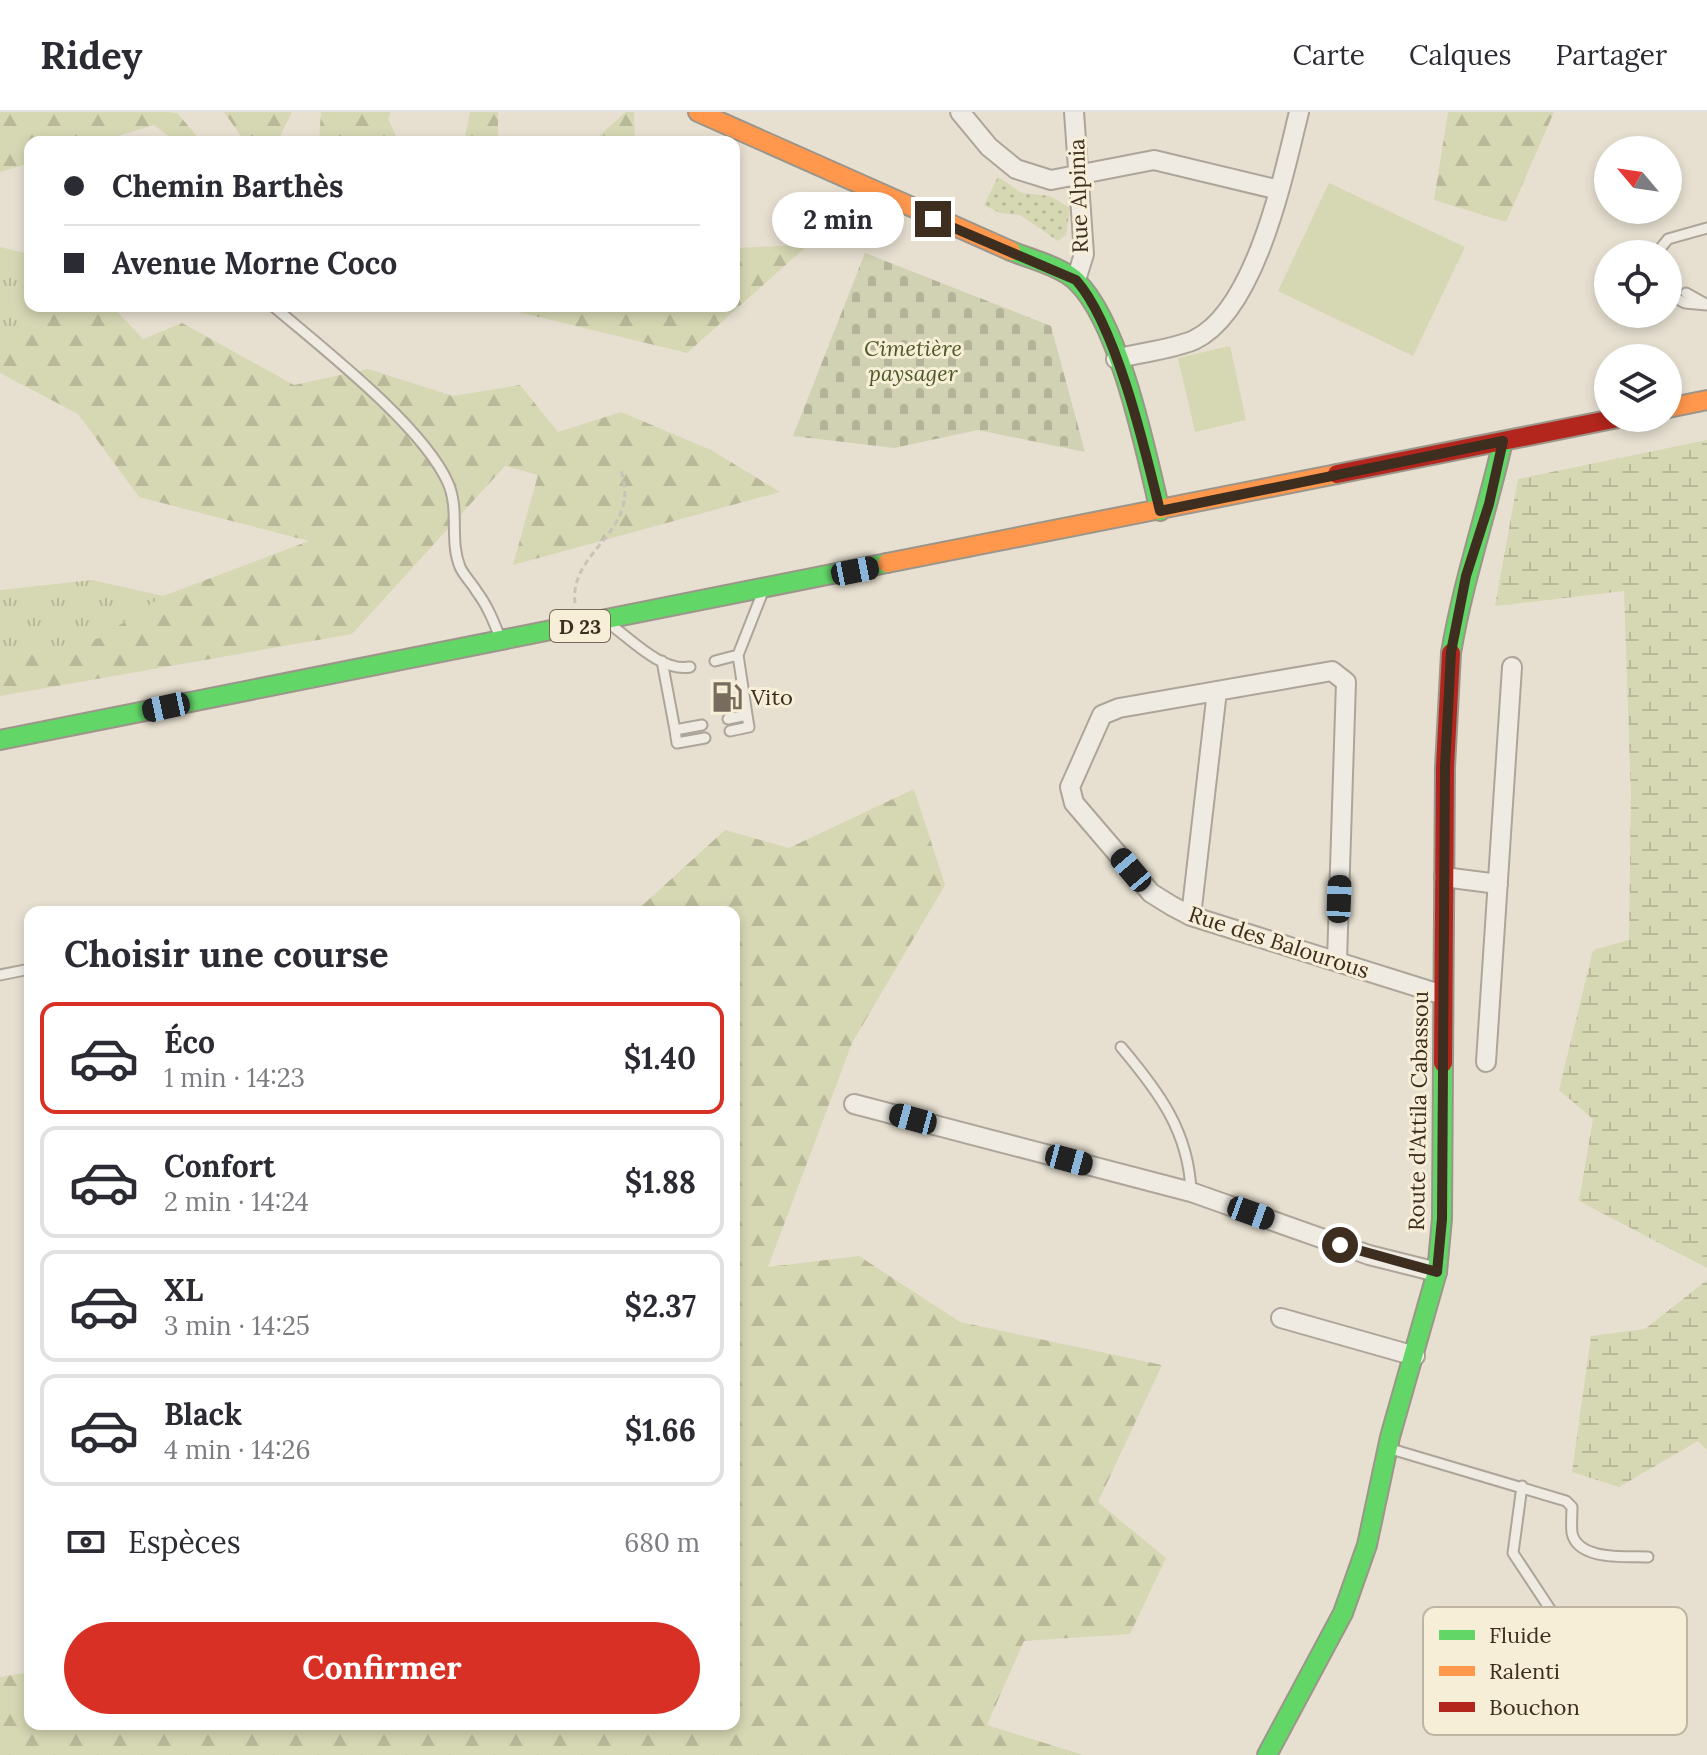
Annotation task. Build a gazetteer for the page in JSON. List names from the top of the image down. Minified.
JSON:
{"streets":{"main road":["D 23","Route d'Attila Cabassou"],"street":["Rue Alpinia","Rue des Balourous"]},"crossings":[["D 23","Route d'Attila Cabassou"],["Rue des Balourous","Route d'Attila Cabassou"]],"parks":["Cimetière paysager"],"places":{"fuel station":["Vito"]},"legend":["Fluide","Ralenti","Bouchon"],"north":"top left","page":{"header":"Ridey","nav":["Carte","Calques","Partager"],"banner":["Chemin Barthès","Avenue Morne Coco"],"bubble":"2 min","heading":"Choisir une course","list":[{"name":"Éco","note":"1 min · 14:23","value":"$1.40"},{"name":"Confort","note":"2 min · 14:24","value":"$1.88"},{"name":"XL","note":"3 min · 14:25","value":"$2.37"},{"name":"Black","note":"4 min · 14:26","value":"$1.66"}],"pay":["Espèces","680 m"],"buttons":"Confirmer"}}
